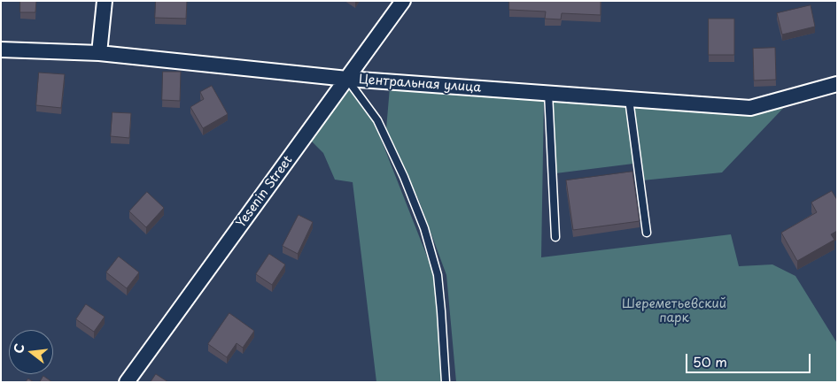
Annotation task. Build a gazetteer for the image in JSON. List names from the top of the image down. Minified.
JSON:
{"streets":{"street":["Центральная улица","Yesenin Street"]},"crossings":[["Центральная улица","Yesenin Street"]],"parks":["Шереметьевский парк"],"scale_bar":"50 m","north":"left"}
